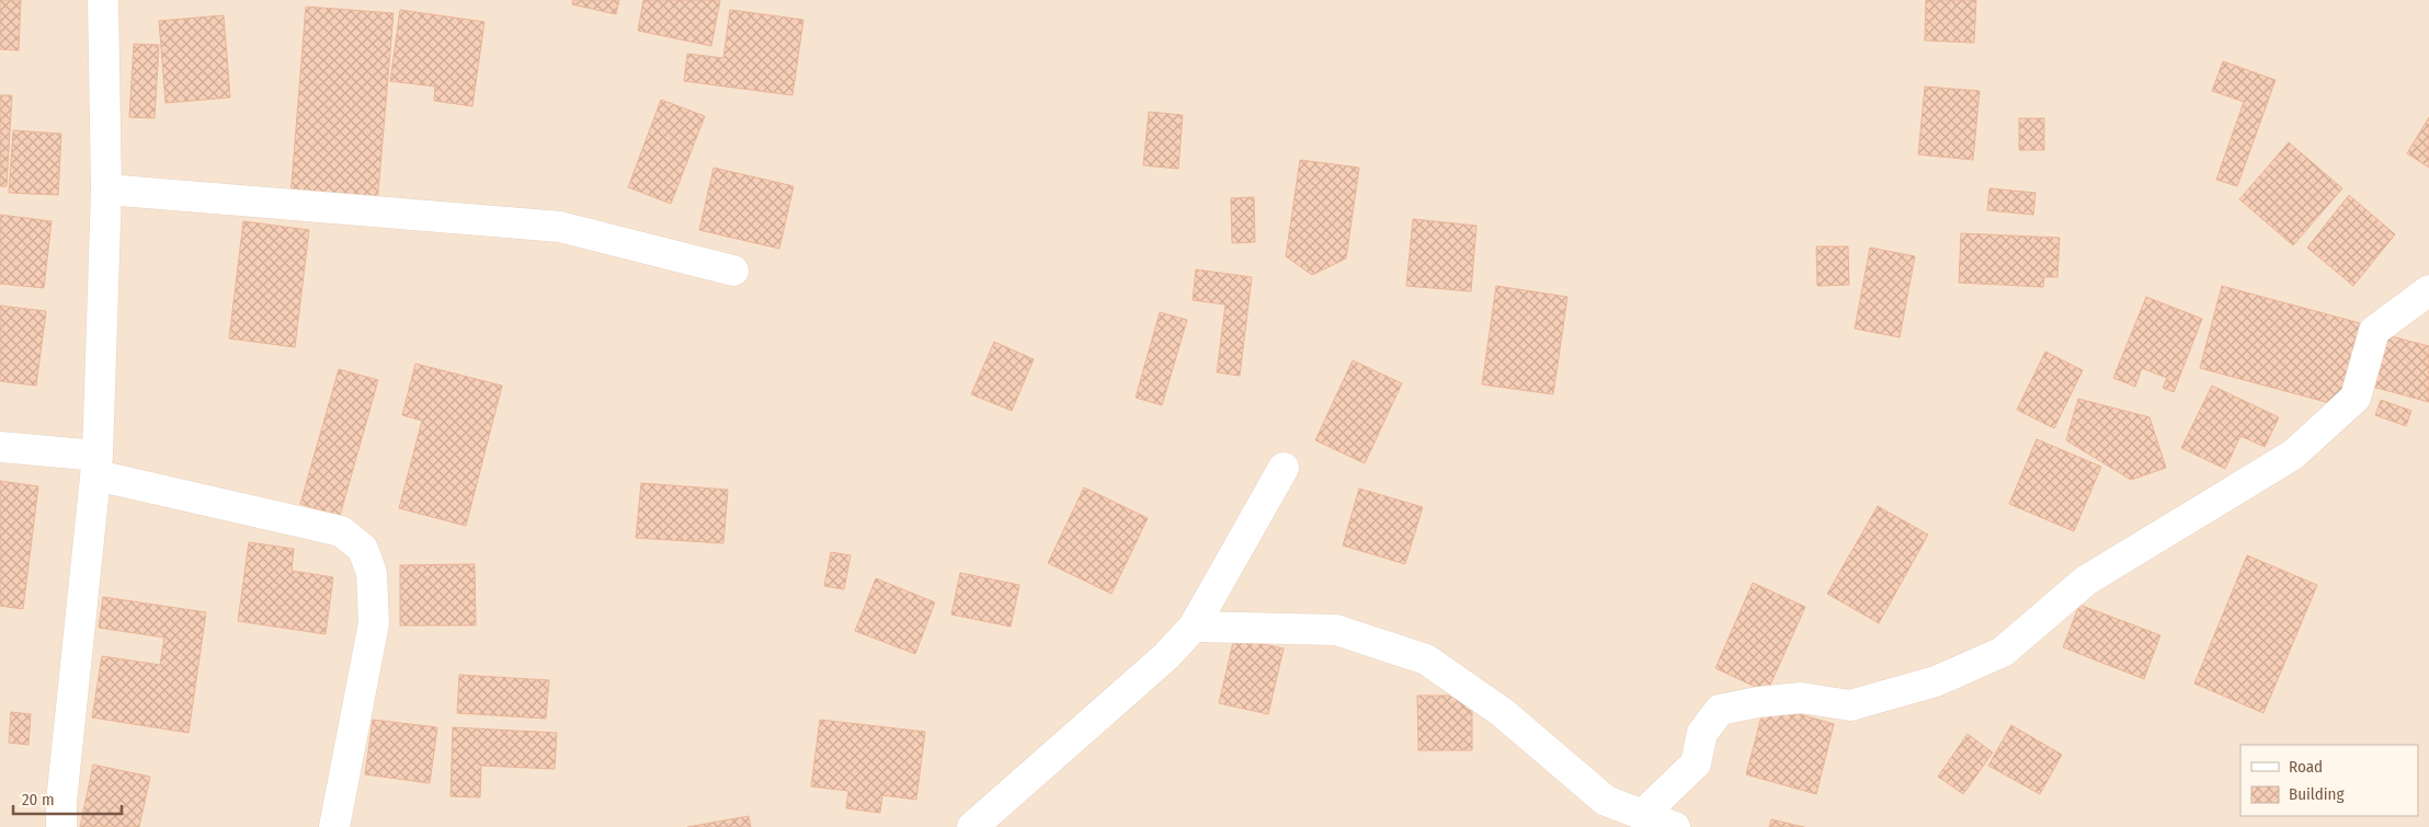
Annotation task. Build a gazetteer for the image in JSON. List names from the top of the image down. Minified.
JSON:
{"legend":["Road","Building"],"scale_bar":"20 m"}
